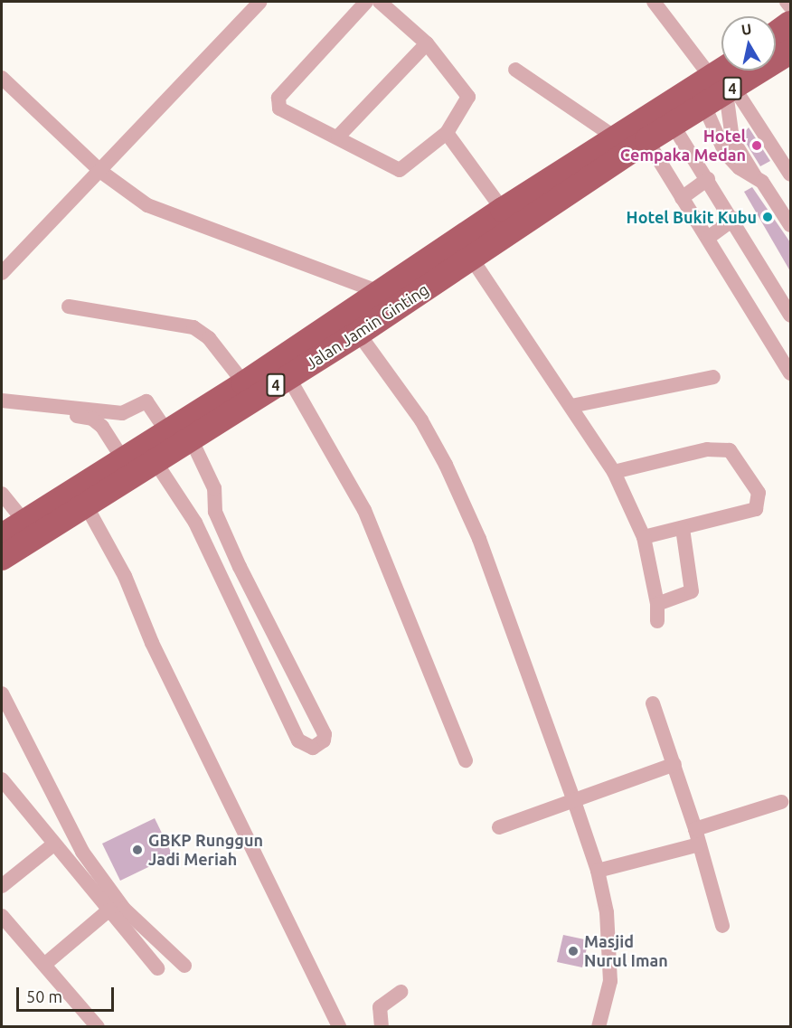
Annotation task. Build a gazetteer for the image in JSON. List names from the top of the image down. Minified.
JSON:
{"streets":{"highway":["4","Jalan Jamin Ginting"]},"places":["Hotel Cempaka Medan","Hotel Bukit Kubu","GBKP Runggun Jadi Meriah","Masjid Nurul Iman"],"scale_bar":"50 m","north":"top"}
